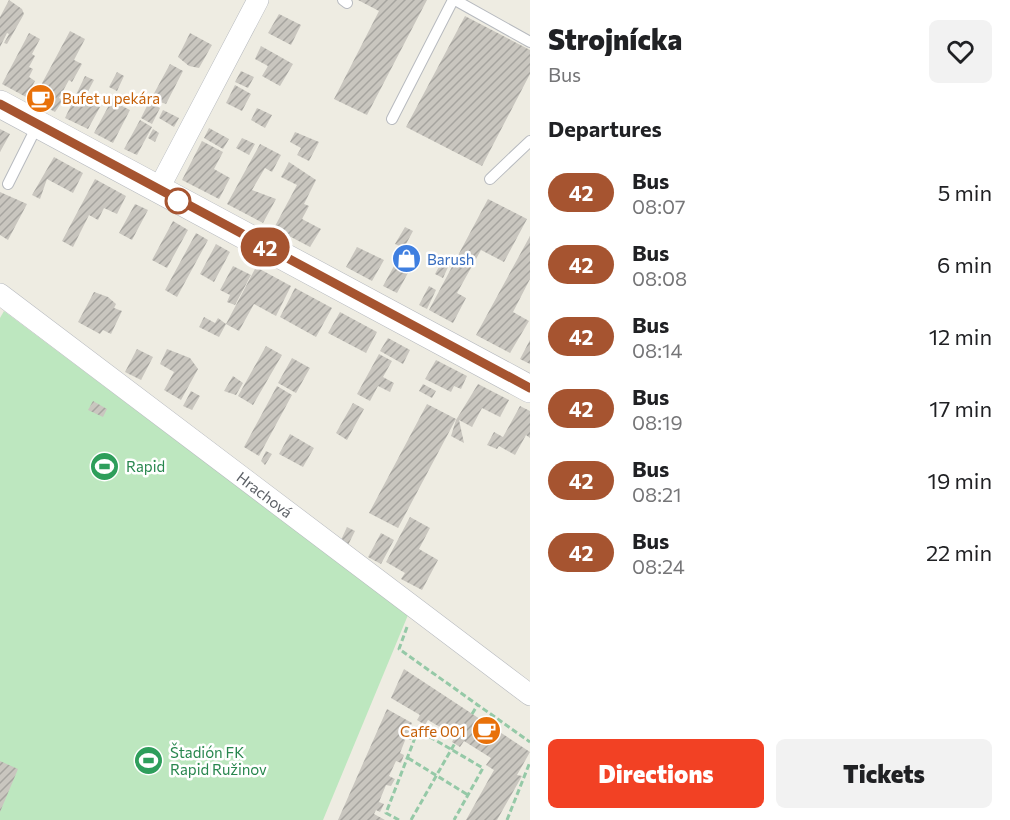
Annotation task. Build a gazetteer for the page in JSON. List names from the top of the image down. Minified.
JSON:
{"streets":{"street":["Hrachová"]},"places":{"cafe":["Bufet u pekára","Caffe 001"],"shop":["Barush"],"sports":["Rapid","Štadión FK Rapid Ružinov"]},"lines":["bus line 42"],"page":{"on_map":"42","heading":[["Strojnícka","Bus"],"Departures"],"list":[{"mark":"42","name":"Bus","note":"08:07","value":"5 min"},{"mark":"42","name":"Bus","note":"08:08","value":"6 min"},{"mark":"42","name":"Bus","note":"08:14","value":"12 min"},{"mark":"42","name":"Bus","note":"08:19","value":"17 min"},{"mark":"42","name":"Bus","note":"08:21","value":"19 min"},{"mark":"42","name":"Bus","note":"08:24","value":"22 min"}],"buttons":["Directions","Tickets"]}}
